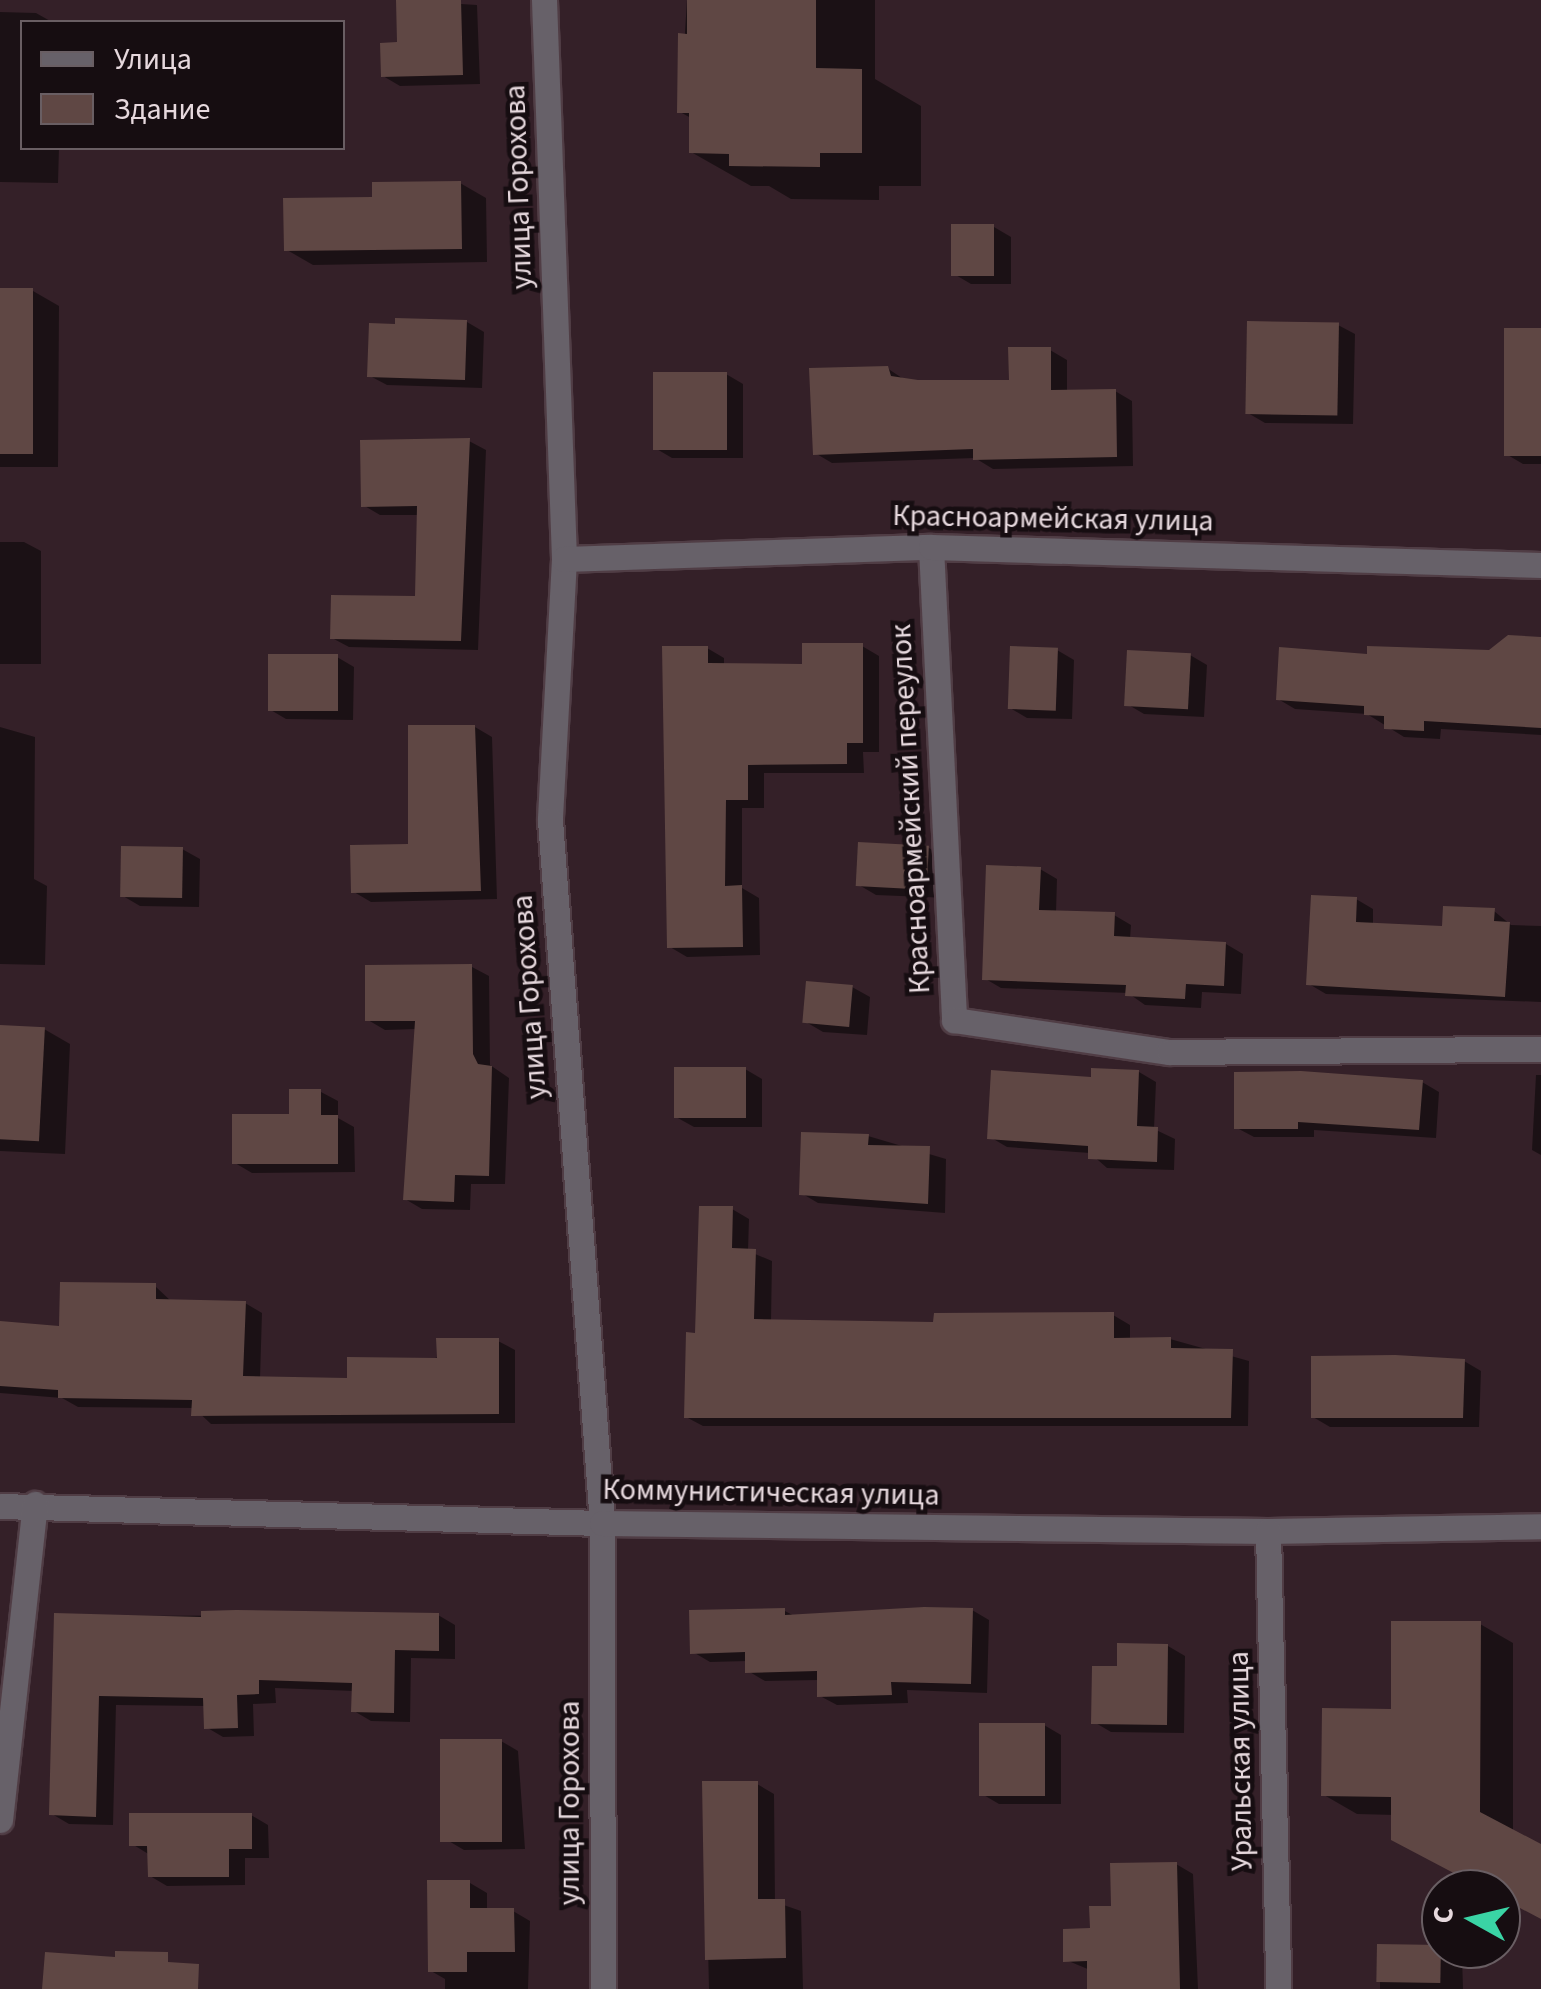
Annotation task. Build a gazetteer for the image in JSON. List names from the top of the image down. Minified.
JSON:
{"streets":{"street":["улица Горохова","Красноармейская улица","Красноармейский переулок","Коммунистическая улица","Уральская улица"]},"crossings":[["улица Горохова","Красноармейская улица"],["улица Горохова","Коммунистическая улица"],["Красноармейская улица","Красноармейский переулок"],["Коммунистическая улица","Уральская улица"]],"legend":["Улица","Здание"],"north":"left"}
